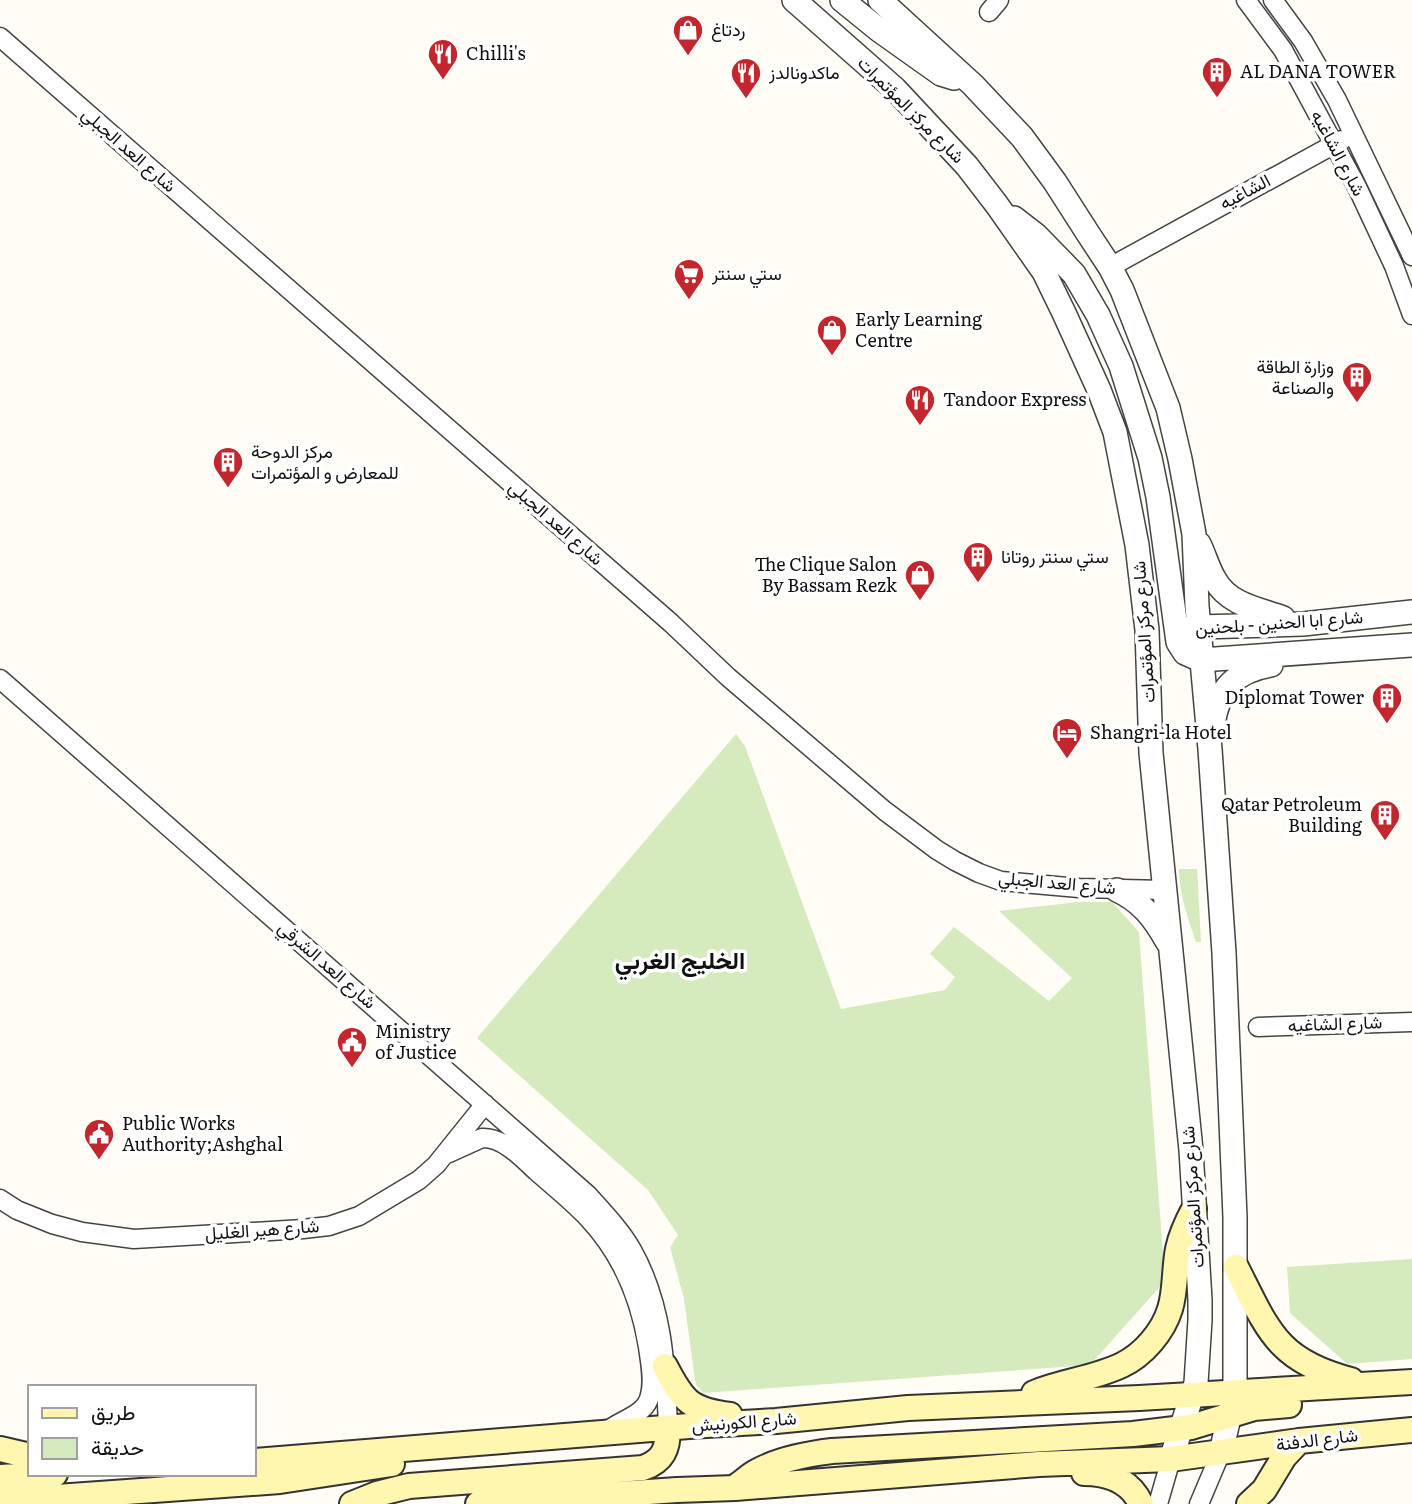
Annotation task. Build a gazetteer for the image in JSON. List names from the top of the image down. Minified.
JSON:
{"streets":{"main road":["شارع الكورنيش","شارع الدفنة"],"street":["شارع مركز المؤتمرات","شارع العد الجبلي","شارع الشاغيه","الشاغيه","شارع ابا الحنين - بلحنين","شارع العد الشرقي","شارع هير الغليل"]},"crossings":[["شارع مركز المؤتمرات","شارع العد الجبلي"],["شارع مركز المؤتمرات","شارع ابا الحنين - بلحنين"],["شارع مركز المؤتمرات","شارع الكورنيش"],["شارع الشاغيه","الشاغيه"],["شارع العد الشرقي","شارع هير الغليل"],["شارع العد الشرقي","شارع الكورنيش"]],"districts":["الخليج الغربي"],"places":{"shop":["ردتاغ","Early Learning Centre","The Clique Salon By Bassam Rezk"],"restaurant":["Chilli's","ماكدونالدز","Tandoor Express"],"building":["AL DANA TOWER","وزارة الطاقة والصناعة","مركز الدوحة للمعارض و المؤتمرات","ستي سنتر روتانا","Diplomat Tower","Qatar Petroleum Building"],"supermarket":["ستي سنتر"],"hotel":["Shangri-la Hotel"],"public building":["Ministry of Justice","Public Works Authority;Ashghal"]},"legend":["طريق","حديقة"]}
